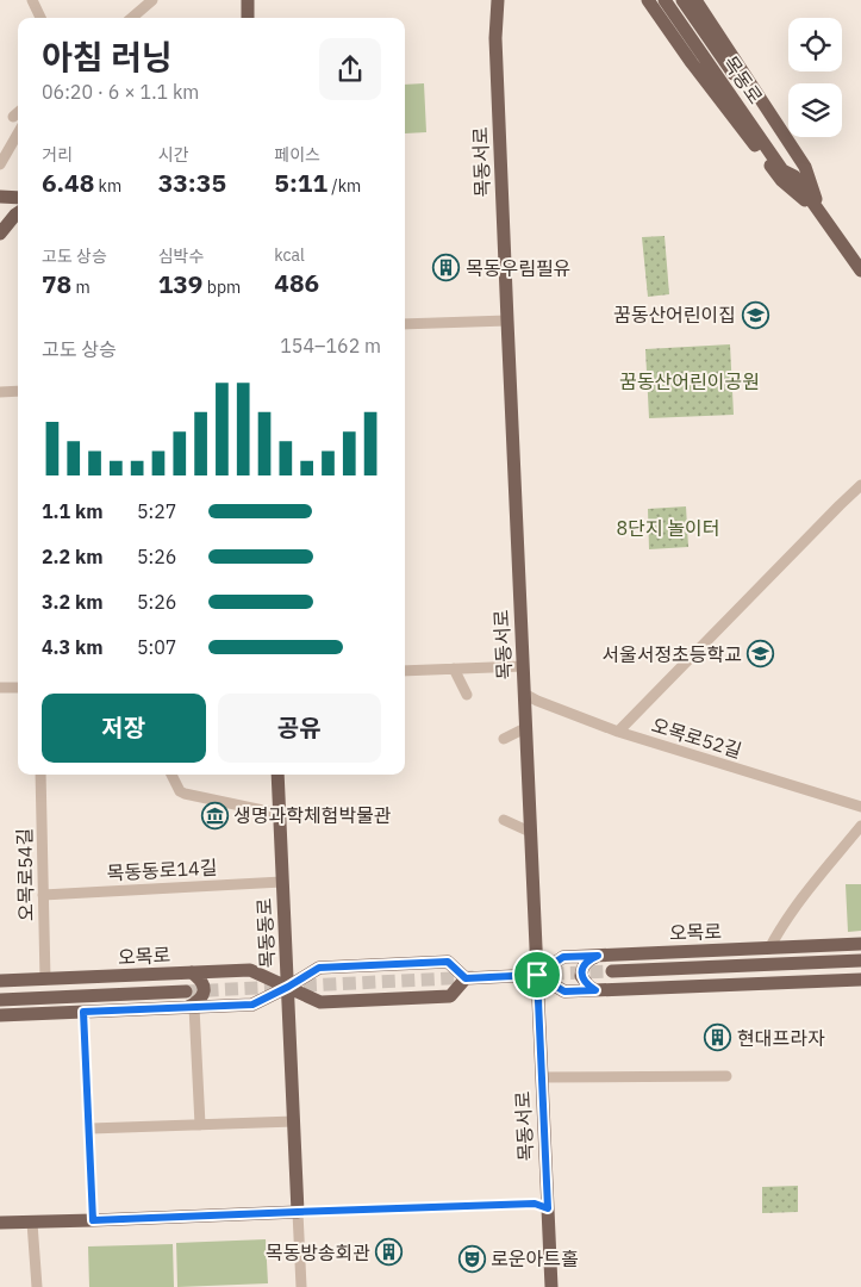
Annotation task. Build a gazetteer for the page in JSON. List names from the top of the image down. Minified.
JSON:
{"streets":{"main road":["목동로","목동서로","오목로","목동동로"],"street":["오목로52길","목동동로14길","오목로54길"]},"crossings":[["목동서로","오목로52길"],["목동서로","오목로"],["목동동로14길","오목로54길"],["목동동로14길","목동동로"],["오목로54길","오목로"],["오목로","목동동로"]],"parks":["꿈동산어린이공원","8단지 놀이터"],"places":{"building":["목동우림필유","현대프라자","목동방송회관"],"school or university":["꿈동산어린이집","서울서정초등학교"],"museum":["생명과학체험박물관"],"theatre":["로운아트홀"]},"page":{"heading":["아침 러닝","06:20 · 6 × 1.1 km"],"stats":[["거리","6.48 km"],["시간","33:35"],["페이스","5:11 /km"],["고도 상승","78 m"],["심박수","139 bpm"],["kcal","486"]],"chart":["고도 상승","154–162 m"],"list":[{"name":"1.1 km","note":"5:27"},{"name":"2.2 km","note":"5:26"},{"name":"3.2 km","note":"5:26"},{"name":"4.3 km","note":"5:07"}],"buttons":["저장","공유"]}}
